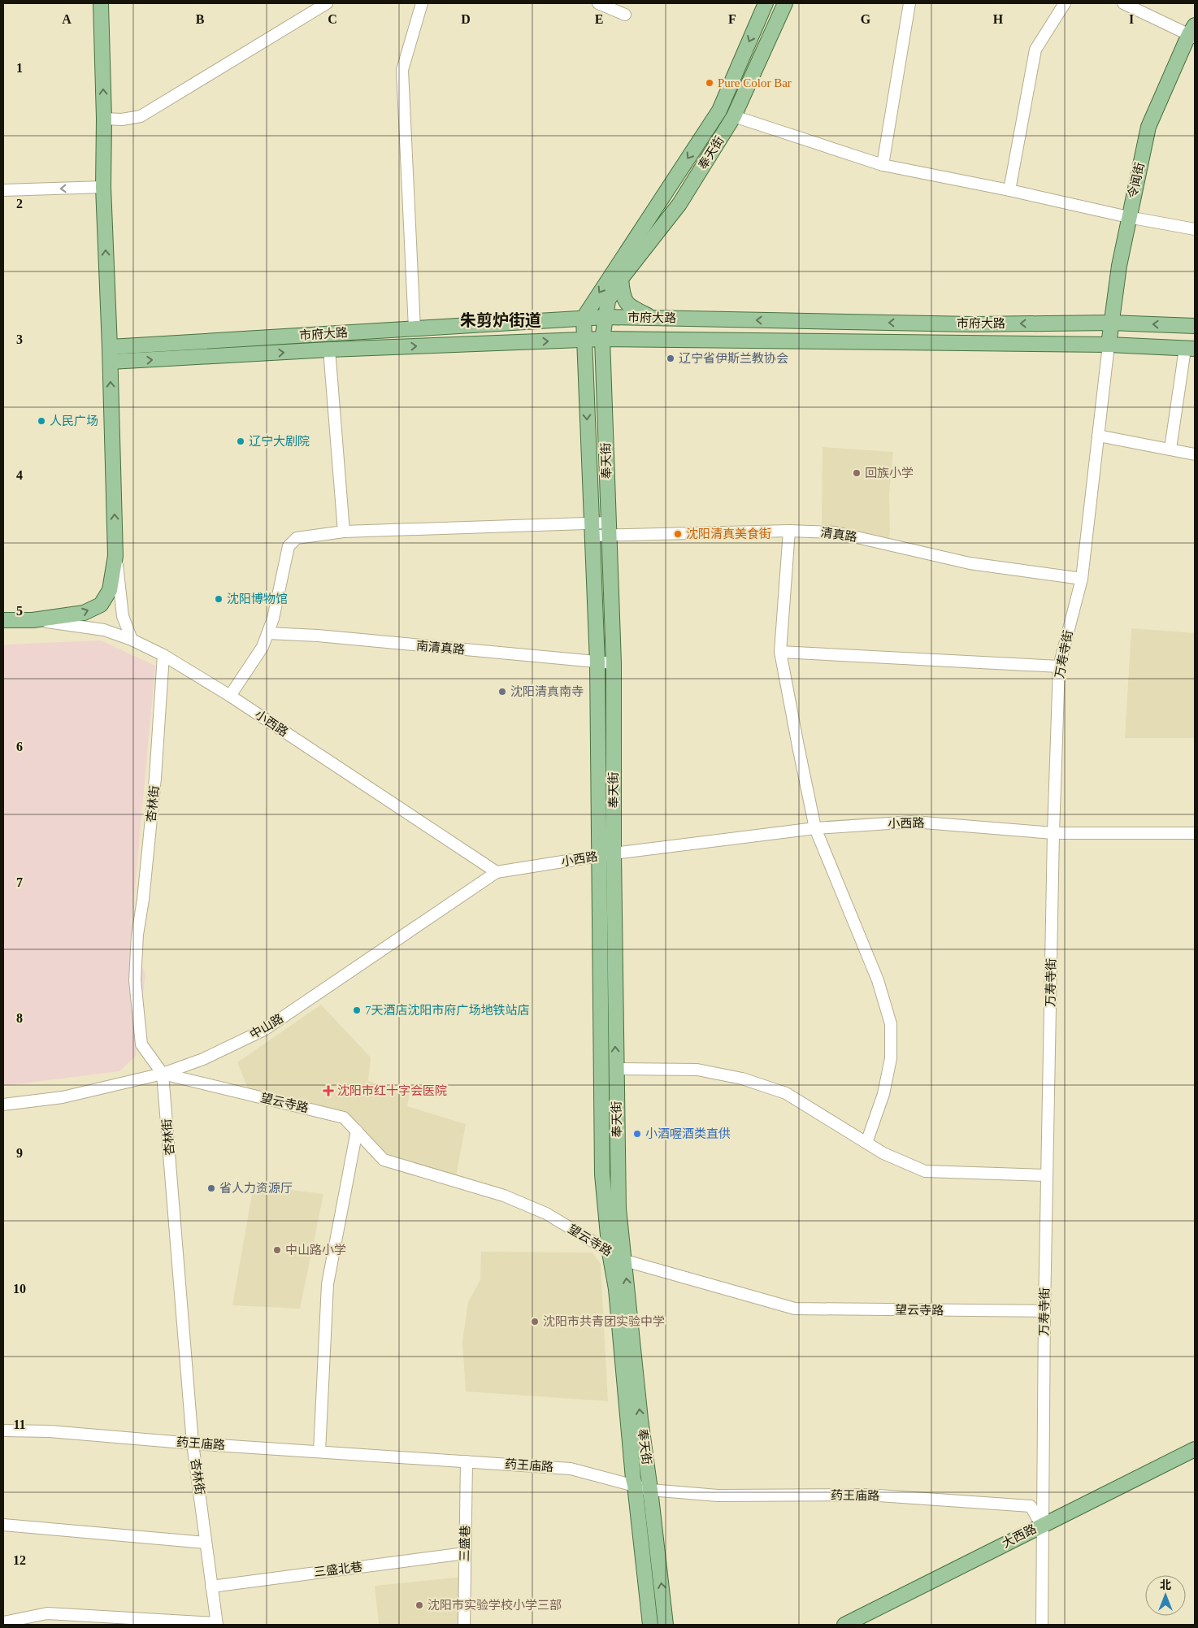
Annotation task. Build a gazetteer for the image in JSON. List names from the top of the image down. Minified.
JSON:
{"streets":{"main road":["奉天街","令闻街","市府大路","大西路"],"street":["清真路","南清真路","万寿寺街","小西路","杏林街","中山路","望云寺路","药王庙路","三盛巷","三盛北巷"]},"crossings":[["奉天街","市府大路"],["奉天街","清真路"],["奉天街","南清真路"],["奉天街","小西路"],["奉天街","望云寺路"],["奉天街","药王庙路"],["令闻街","市府大路"],["令闻街","万寿寺街"],["市府大路","万寿寺街"],["清真路","南清真路"],["清真路","万寿寺街"],["清真路","小西路"],["万寿寺街","小西路"],["万寿寺街","望云寺路"],["万寿寺街","药王庙路"],["万寿寺街","大西路"],["小西路","杏林街"],["小西路","中山路"],["杏林街","中山路"],["杏林街","望云寺路"],["杏林街","药王庙路"],["杏林街","三盛北巷"],["中山路","望云寺路"],["药王庙路","大西路"],["药王庙路","三盛巷"],["三盛巷","三盛北巷"]],"districts":["朱剪炉街道"],"places":{"other":["Pure Color Bar","辽宁省伊斯兰教协会","人民广场","辽宁大剧院","回族小学","沈阳清真美食街","沈阳博物馆","沈阳清真南寺","7天酒店沈阳市府广场地铁站店","小酒喔酒类直供","省人力资源厅","中山路小学","沈阳市共青团实验中学","沈阳市实验学校小学三部"],"health":["沈阳市红十字会医院"]},"north":"top","grid":{"columns":["A","B","C","D","E","F","G","H","I"],"rows":["1","2","3","4","5","6","7","8","9","10","11","12"]}}
